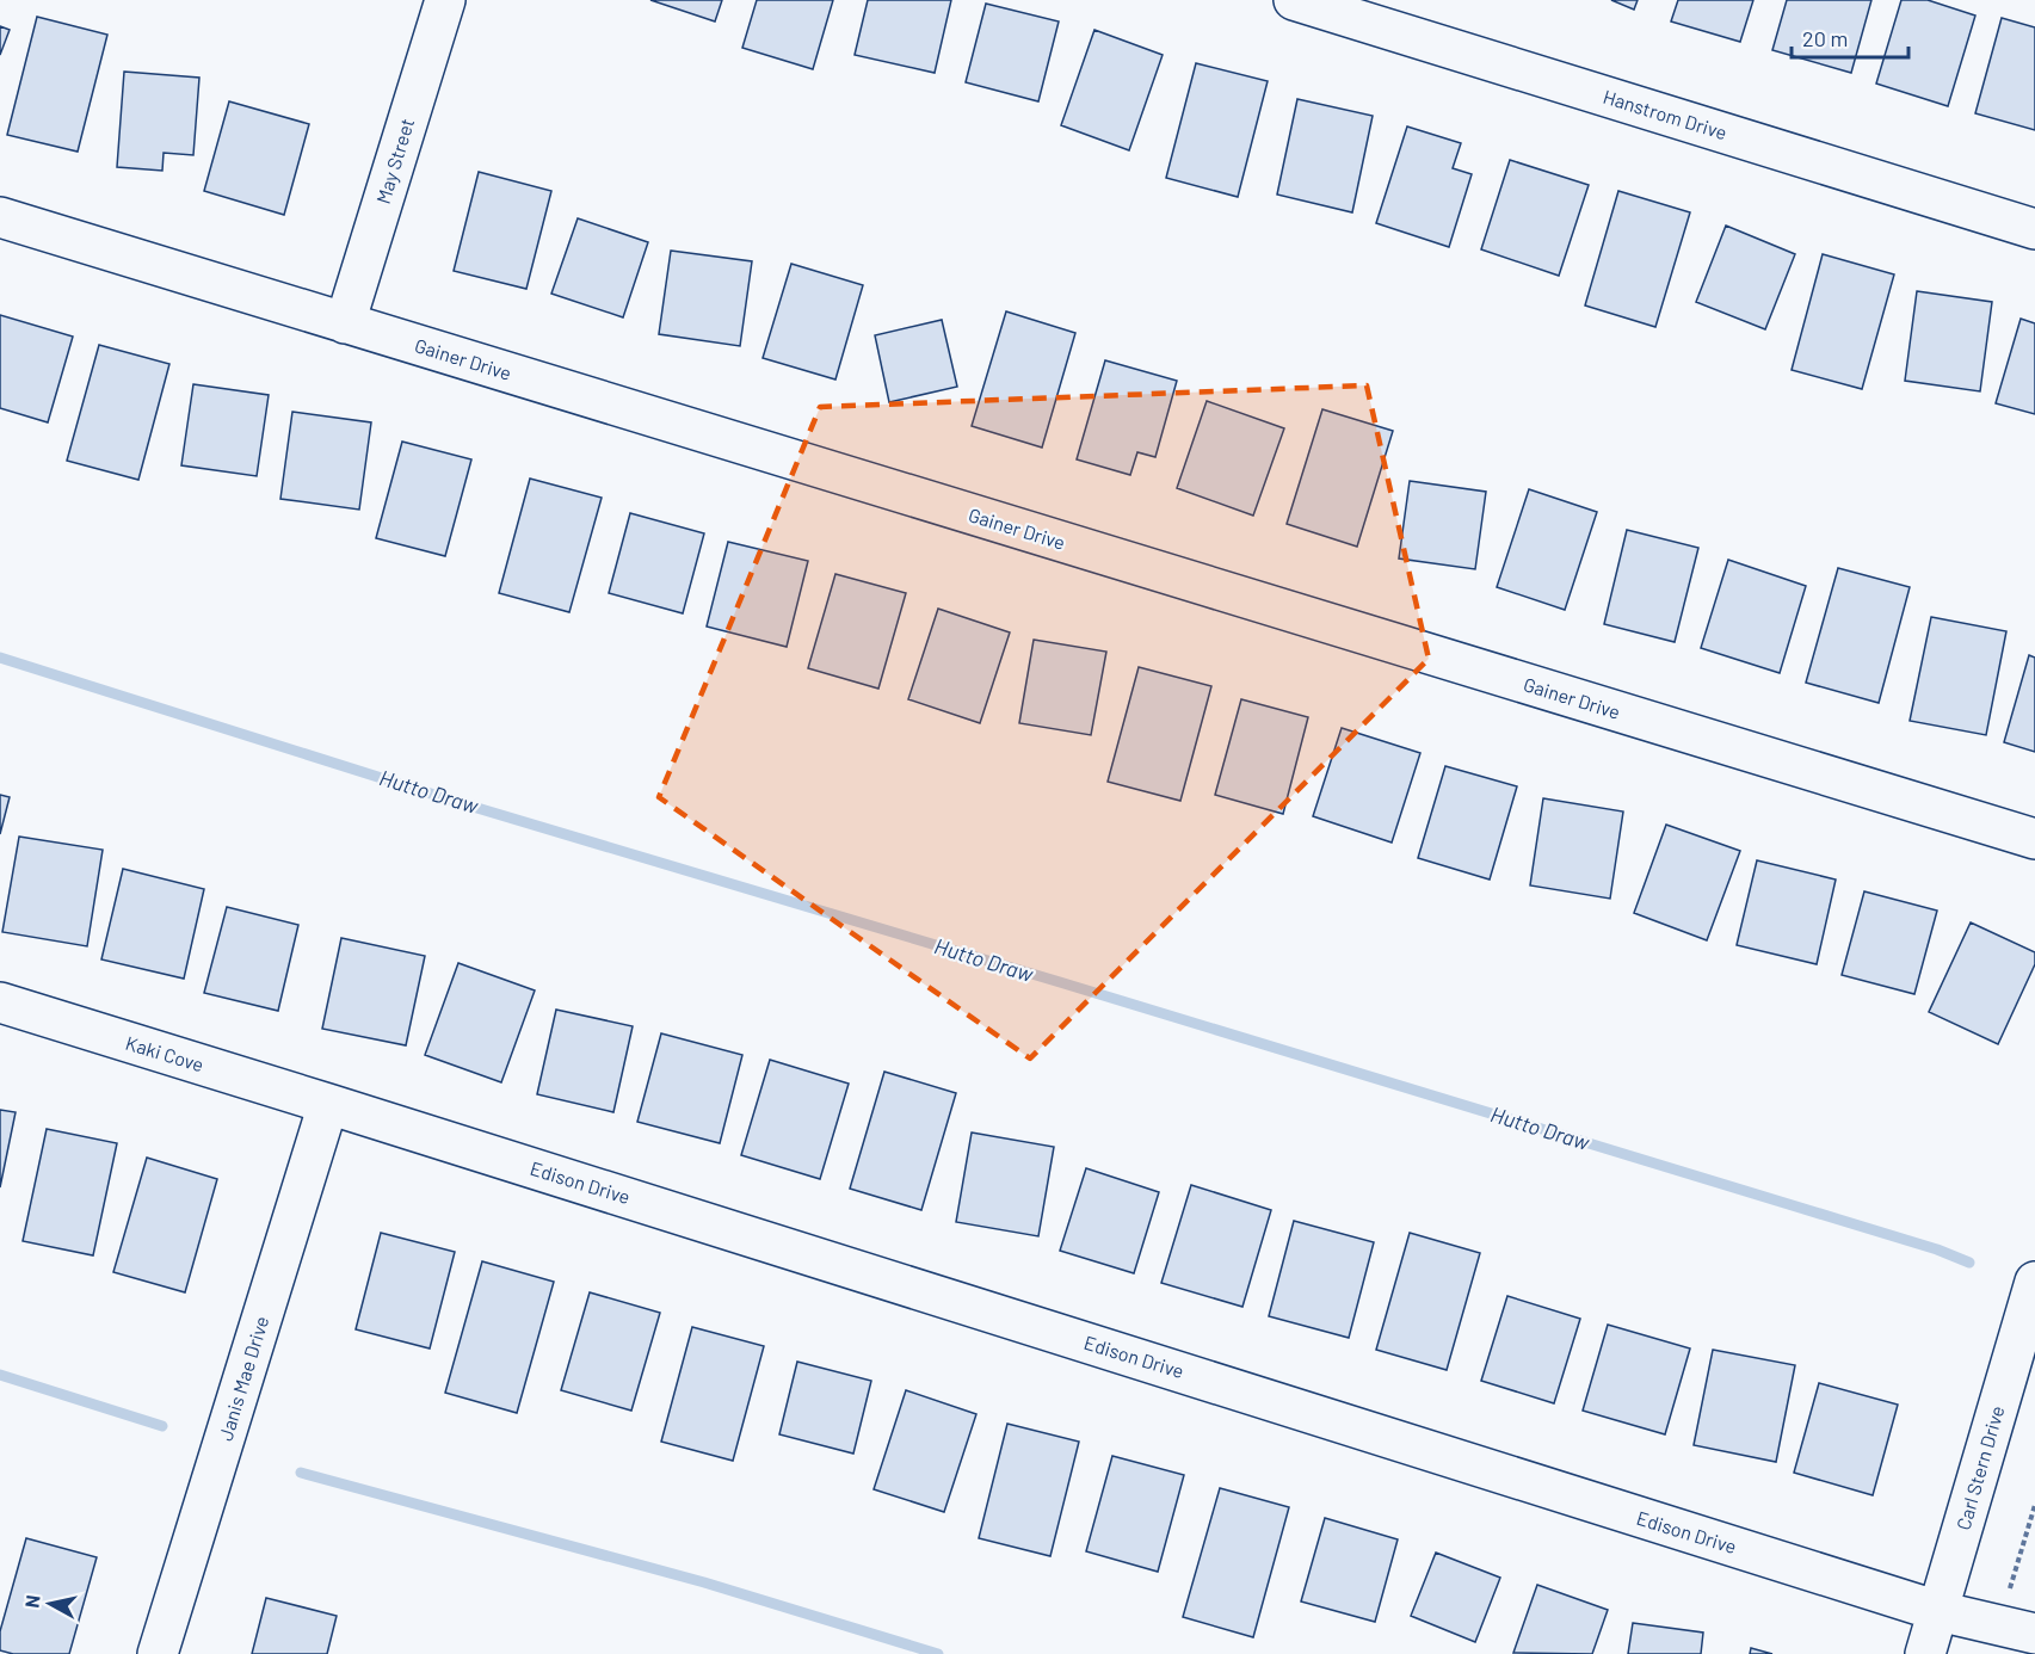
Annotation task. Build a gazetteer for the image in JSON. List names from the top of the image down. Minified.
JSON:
{"streets":{"street":["Hanstrom Drive","May Street","Gainer Drive","Kaki Cove","Edison Drive","Janis Mae Drive","Carl Stern Drive"]},"crossings":[["May Street","Gainer Drive"],["Kaki Cove","Edison Drive"],["Kaki Cove","Janis Mae Drive"],["Edison Drive","Janis Mae Drive"],["Edison Drive","Carl Stern Drive"]],"water":["Hutto Draw"],"scale_bar":"20 m","north":"left"}
